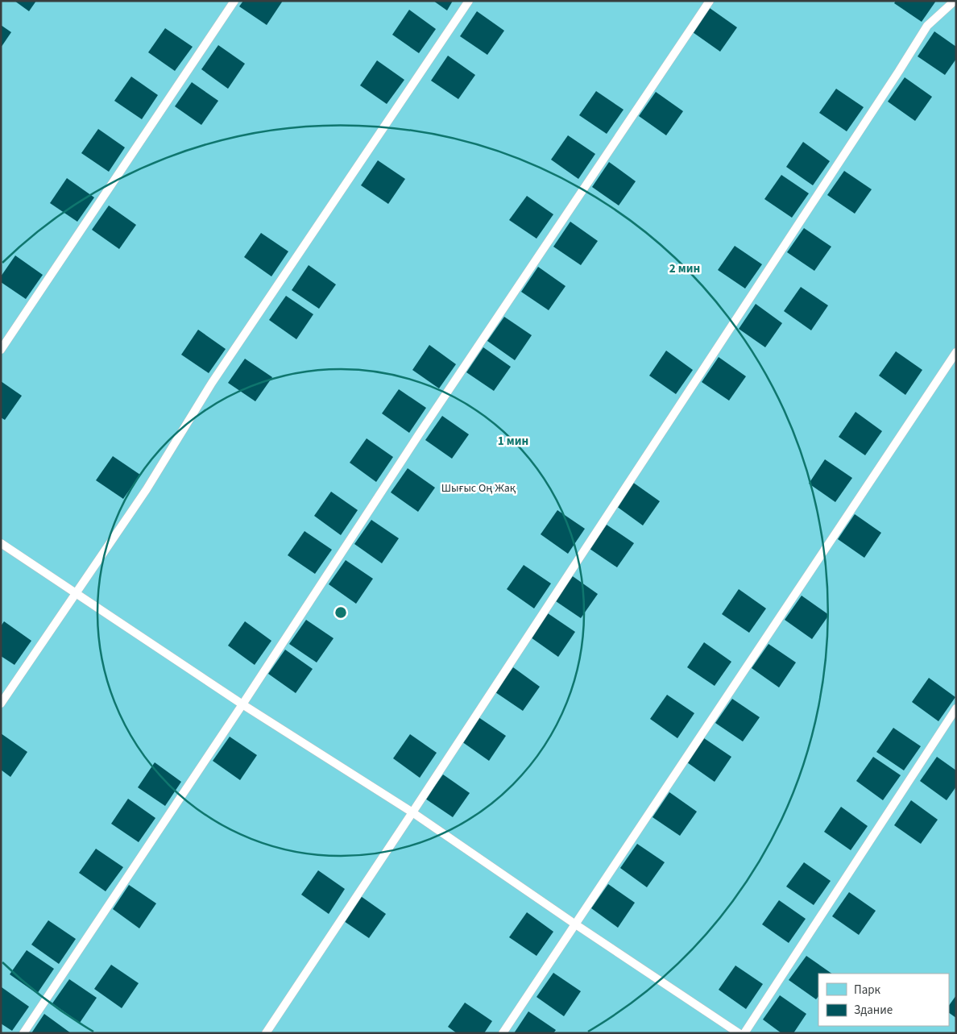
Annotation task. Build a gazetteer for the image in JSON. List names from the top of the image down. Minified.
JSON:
{"parks":["Шығыс Оң Жақ"],"legend":["Парк","Здание"],"rings":["2 мин","1 мин"]}
